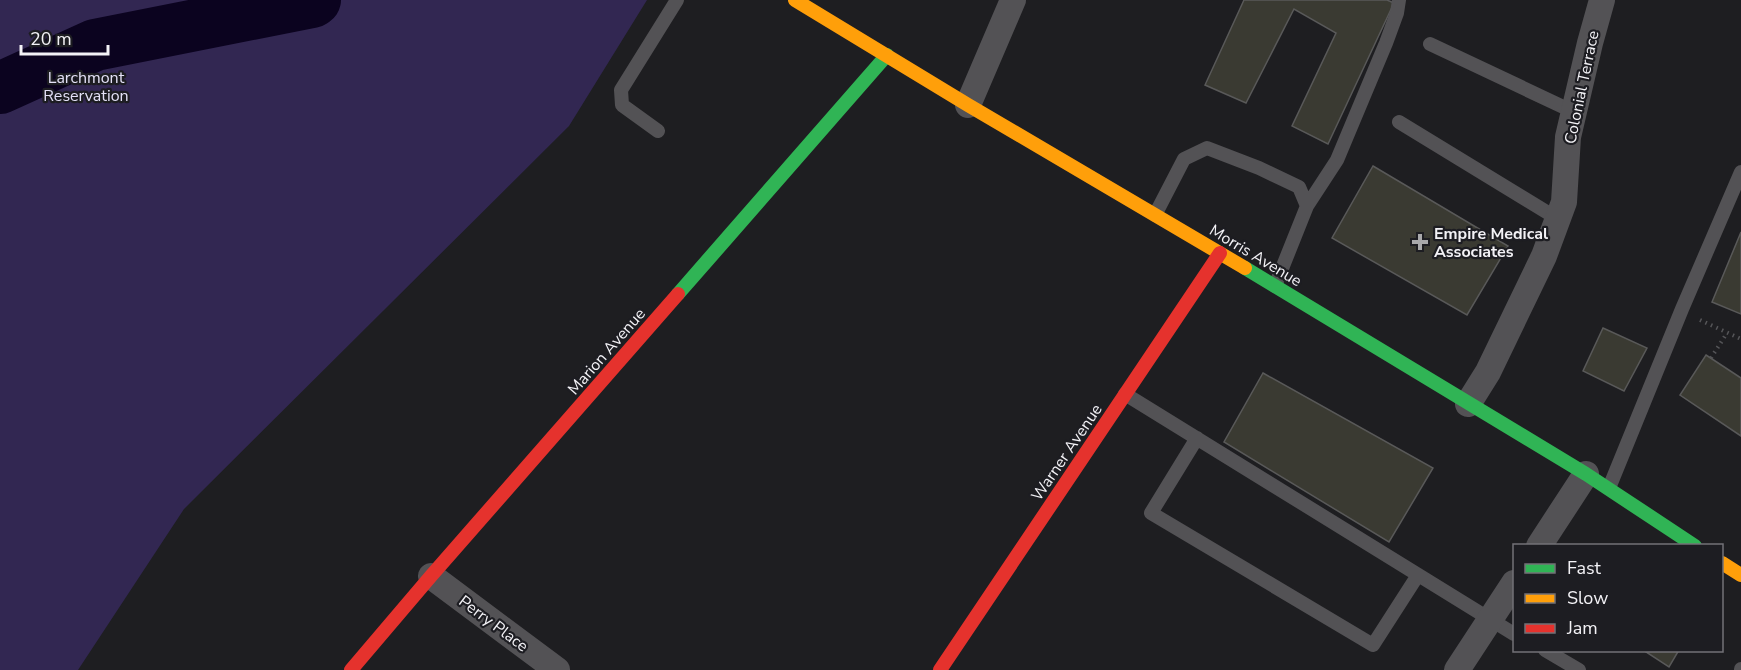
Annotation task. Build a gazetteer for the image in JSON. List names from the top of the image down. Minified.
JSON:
{"streets":{"street":["Colonial Terrace","Morris Avenue","Marion Avenue","Warner Avenue","Perry Place"]},"crossings":[["Colonial Terrace","Morris Avenue"],["Morris Avenue","Marion Avenue"],["Morris Avenue","Warner Avenue"],["Marion Avenue","Perry Place"]],"parks":["Larchmont Reservation"],"places":{"health":["Empire Medical Associates"]},"legend":["Fast","Slow","Jam"],"scale_bar":"20 m"}
